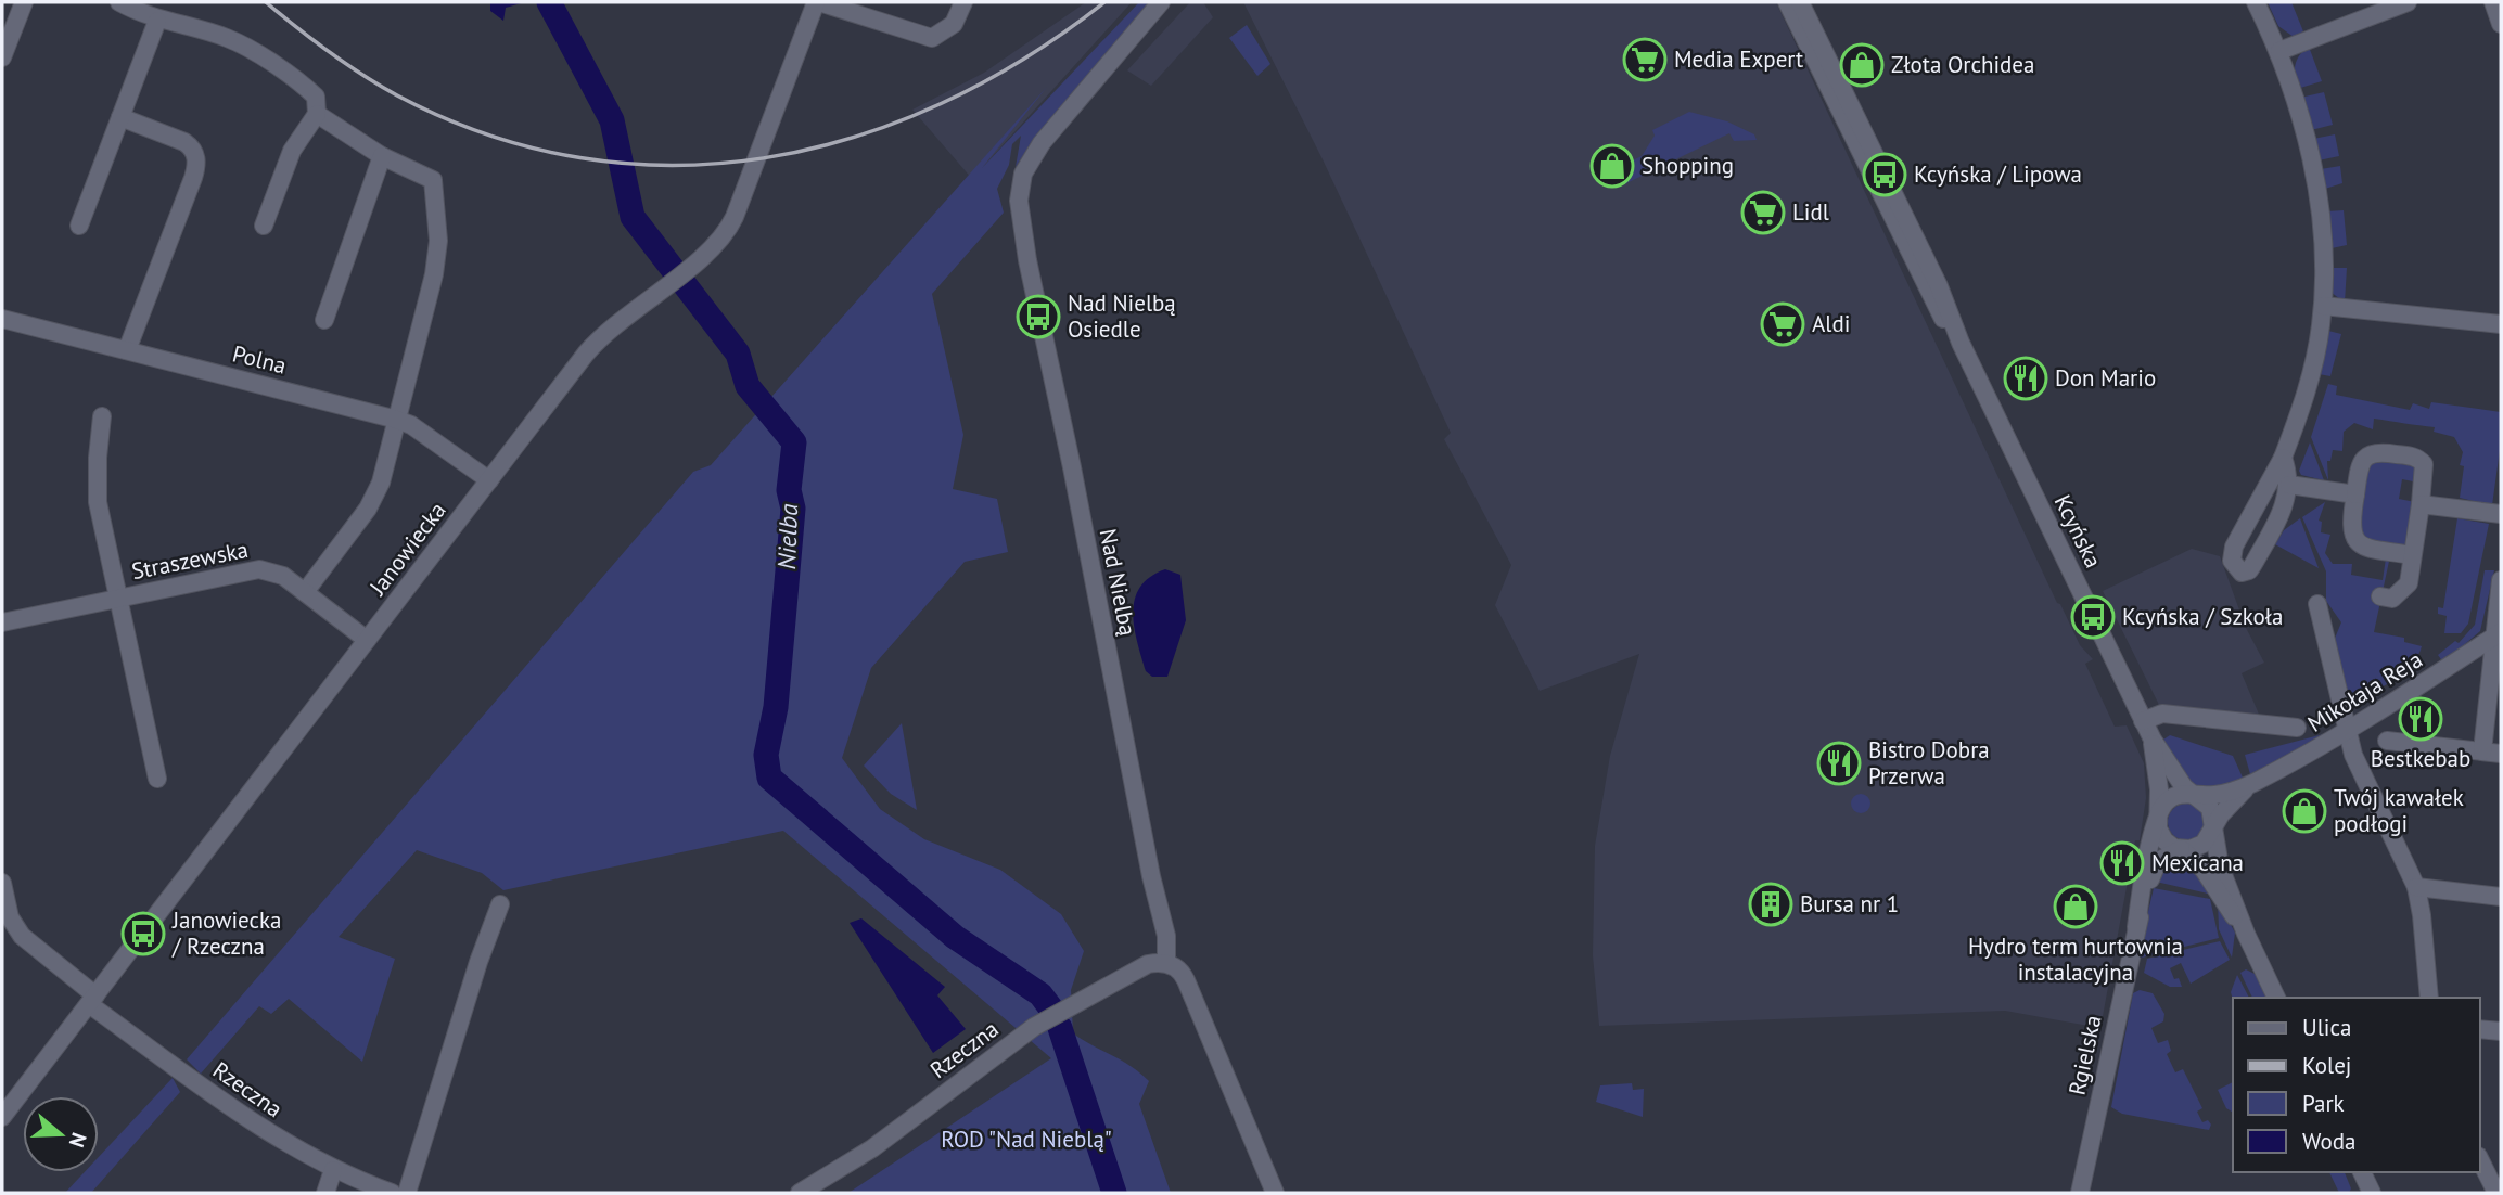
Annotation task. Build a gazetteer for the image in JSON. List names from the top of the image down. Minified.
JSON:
{"streets":{"street":["Polna","Kcyńska","Janowiecka","Straszewska","Nad Nielbą","Mikołaja Reja","Rzeczna","Rgielska"]},"crossings":[["Polna","Janowiecka"],["Kcyńska","Mikołaja Reja"],["Kcyńska","Rgielska"],["Janowiecka","Straszewska"],["Janowiecka","Rzeczna"],["Nad Nielbą","Rzeczna"],["Mikołaja Reja","Rgielska"]],"water":["Nielba"],"parks":["ROD \"Nad Nieblą\""],"places":{"supermarket":["Media Expert","Lidl","Aldi"],"shop":["Złota Orchidea","Shopping","Twój kawałek podłogi","Hydro term hurtownia instalacyjna"],"bus stop":["Kcyńska / Lipowa","Nad Nielbą Osiedle","Kcyńska / Szkoła","Janowiecka / Rzeczna"],"restaurant":["Don Mario","Bestkebab","Bistro Dobra Przerwa","Mexicana"],"building":["Bursa nr 1"]},"legend":["Ulica","Kolej","Park","Woda"],"north":"right"}
